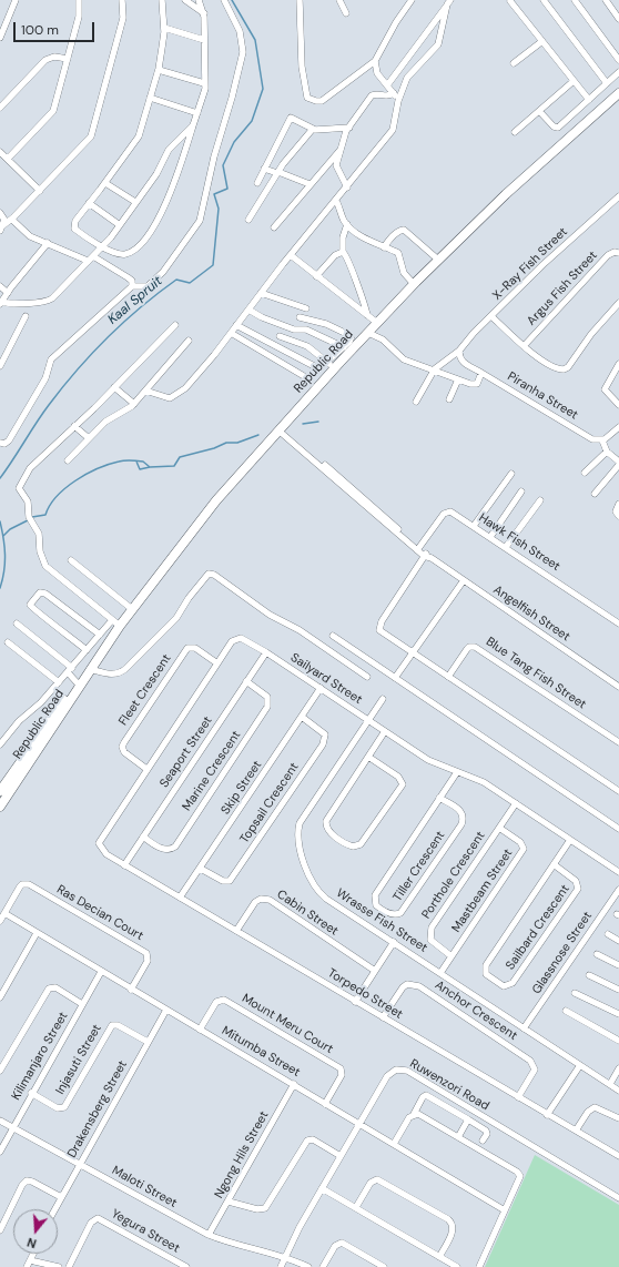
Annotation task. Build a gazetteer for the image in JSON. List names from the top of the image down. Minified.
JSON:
{"streets":{"street":["X-Ray Fish Street","Argus Fish Street","Republic Road","Piranha Street","Hawk Fish Street","Angelfish Street","Blue Tang Fish Street","Sailyard Street","Fleet Crescent","Seaport Street","Marine Crescent","Skip Street","Topsail Crescent","Tiller Crescent","Porthole Crescent","Mastbeam Street","Ras Decian Court","Cabin Street","Wrasse Fish Street","Sailbard Crescent","Glassnose Street","Torpedo Street","Anchor Crescent","Mount Meru Court","Mitumba Street","Kilimanjaro Street","Injasuti Street","Ruwenzori Road","Drakensberg Street","Ngong Hils Street","Maloti Street","Yegura Street"]},"crossings":[["X-Ray Fish Street","Piranha Street"],["Republic Road","Angelfish Street"],["Hawk Fish Street","Angelfish Street"],["Sailyard Street","Fleet Crescent"],["Sailyard Street","Seaport Street"],["Sailyard Street","Skip Street"],["Sailyard Street","Tiller Crescent"],["Sailyard Street","Porthole Crescent"],["Sailyard Street","Wrasse Fish Street"],["Sailyard Street","Sailbard Crescent"],["Sailyard Street","Torpedo Street"],["Seaport Street","Marine Crescent"],["Seaport Street","Torpedo Street"],["Skip Street","Topsail Crescent"],["Skip Street","Torpedo Street"],["Porthole Crescent","Mastbeam Street"],["Mastbeam Street","Wrasse Fish Street"],["Ras Decian Court","Mitumba Street"],["Cabin Street","Torpedo Street"],["Wrasse Fish Street","Glassnose Street"],["Torpedo Street","Anchor Crescent"],["Mount Meru Court","Mitumba Street"],["Mitumba Street","Kilimanjaro Street"],["Mitumba Street","Ruwenzori Road"],["Mitumba Street","Drakensberg Street"],["Mitumba Street","Ngong Hils Street"],["Kilimanjaro Street","Injasuti Street"],["Kilimanjaro Street","Maloti Street"],["Injasuti Street","Drakensberg Street"],["Ruwenzori Road","Maloti Street"],["Drakensberg Street","Maloti Street"],["Ngong Hils Street","Maloti Street"]],"water":["Kaal Spruit"],"scale_bar":"100 m","north":"bottom"}
